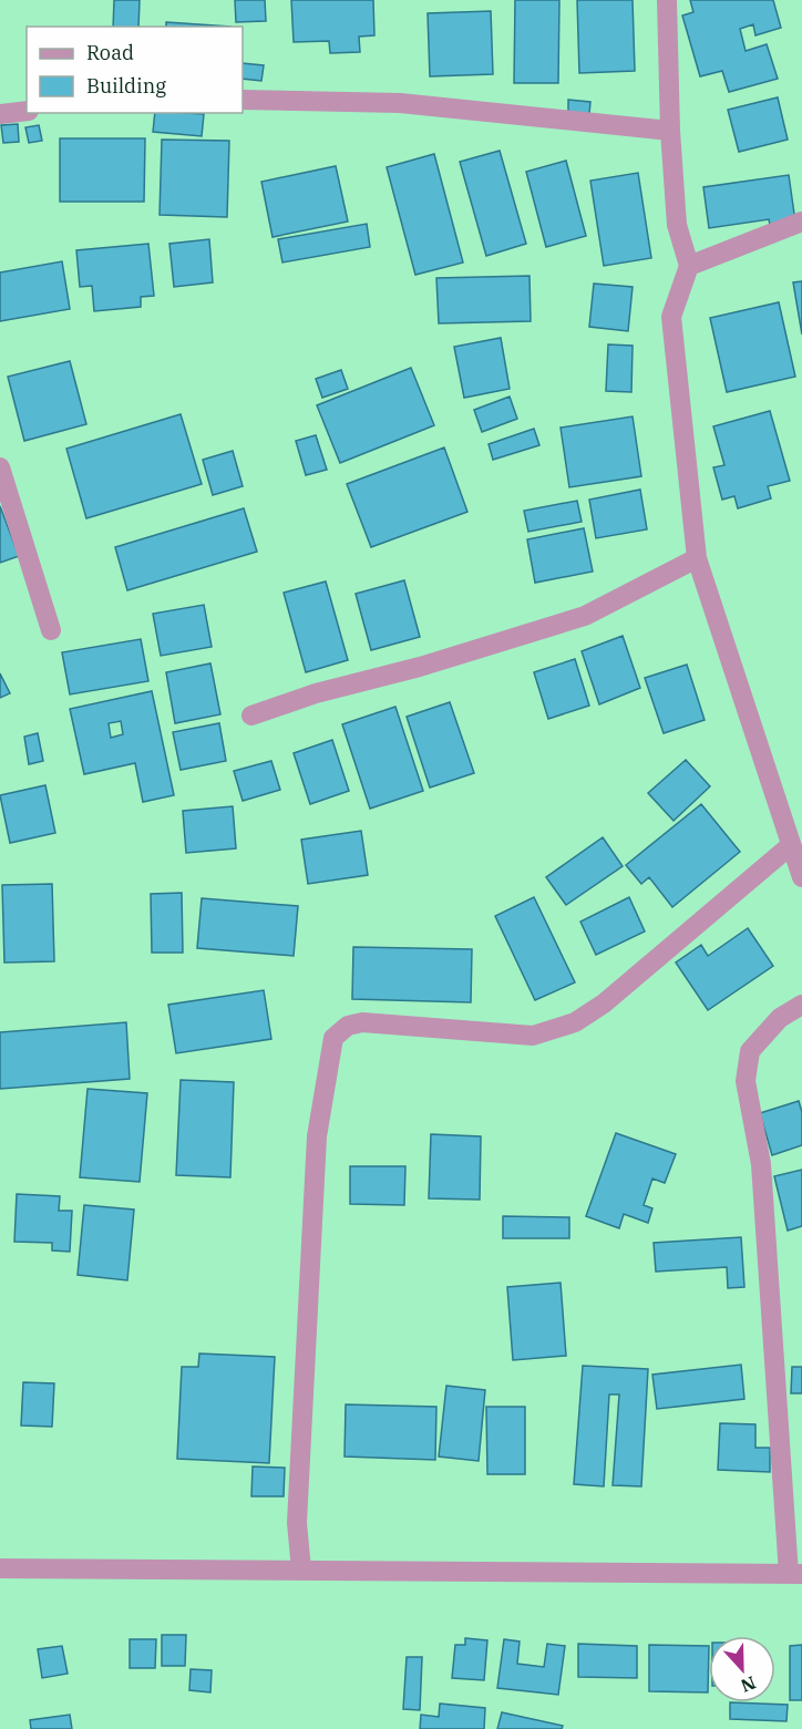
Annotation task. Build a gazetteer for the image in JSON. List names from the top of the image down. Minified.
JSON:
{"legend":["Road","Building"],"north":"bottom"}
